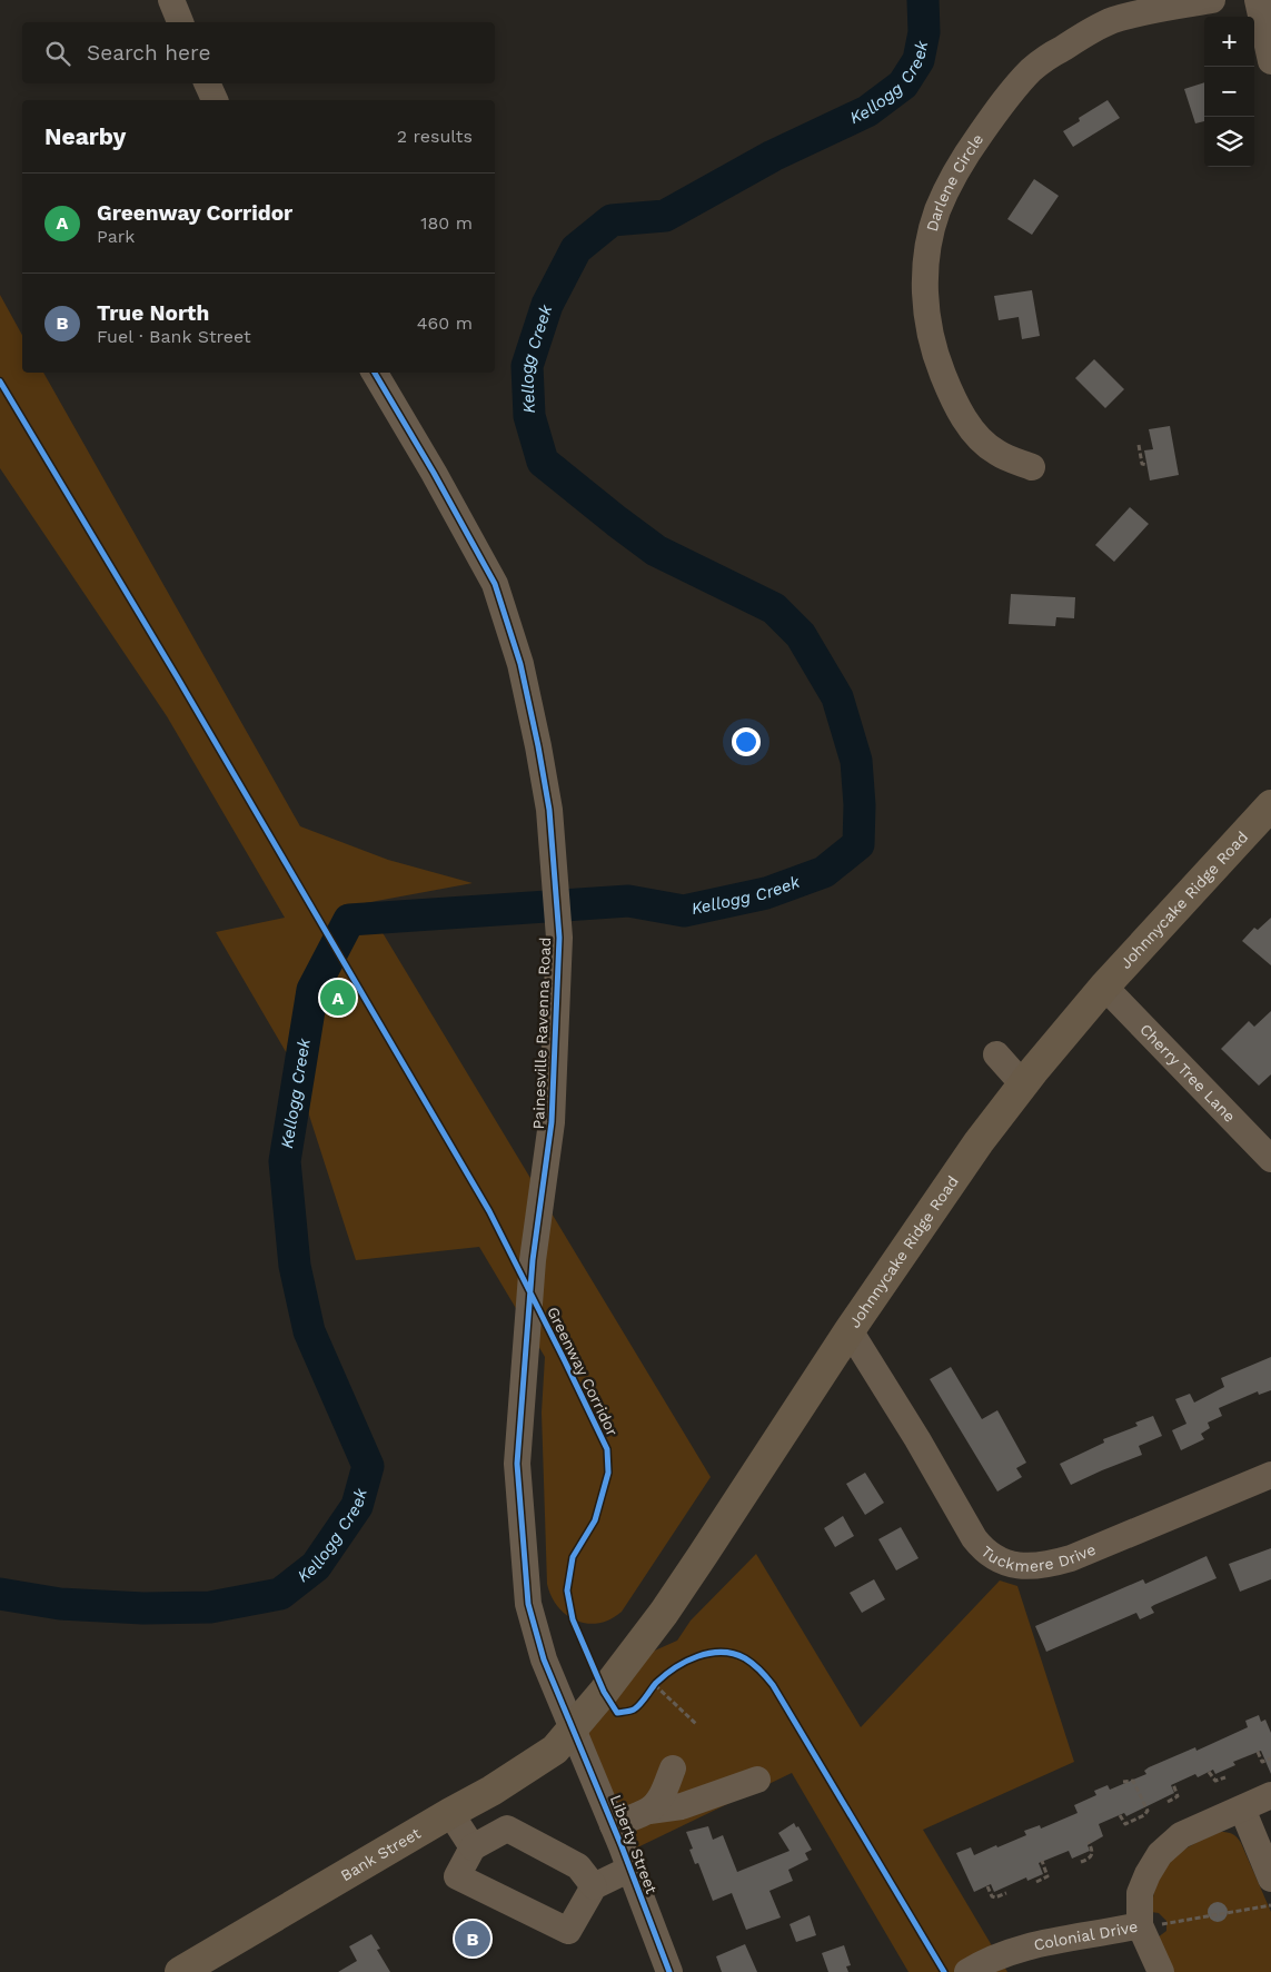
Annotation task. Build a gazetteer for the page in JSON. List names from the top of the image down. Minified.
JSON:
{"streets":{"main road":["Johnnycake Ridge Road","Bank Street"],"street":["Darlene Circle","Painesville Ravenna Road","Cherry Tree Lane","Tuckmere Drive","Liberty Street","Colonial Drive"],"cycle path":["Greenway Corridor"]},"crossings":[["Johnnycake Ridge Road","Painesville Ravenna Road"],["Johnnycake Ridge Road","Cherry Tree Lane"],["Johnnycake Ridge Road","Tuckmere Drive"],["Johnnycake Ridge Road","Liberty Street"],["Johnnycake Ridge Road","Bank Street"],["Painesville Ravenna Road","Liberty Street"],["Painesville Ravenna Road","Bank Street"],["Liberty Street","Bank Street"]],"water":["Kellogg Creek"],"page":{"map_buttons":["+","−"],"search":"Search here","heading":["Nearby","2 results"],"list":[{"mark":"A","name":"Greenway Corridor","note":"Park","value":"180 m"},{"mark":"B","name":"True North","note":"Fuel · Bank Street","value":"460 m"}],"pins":["A","B"]}}
